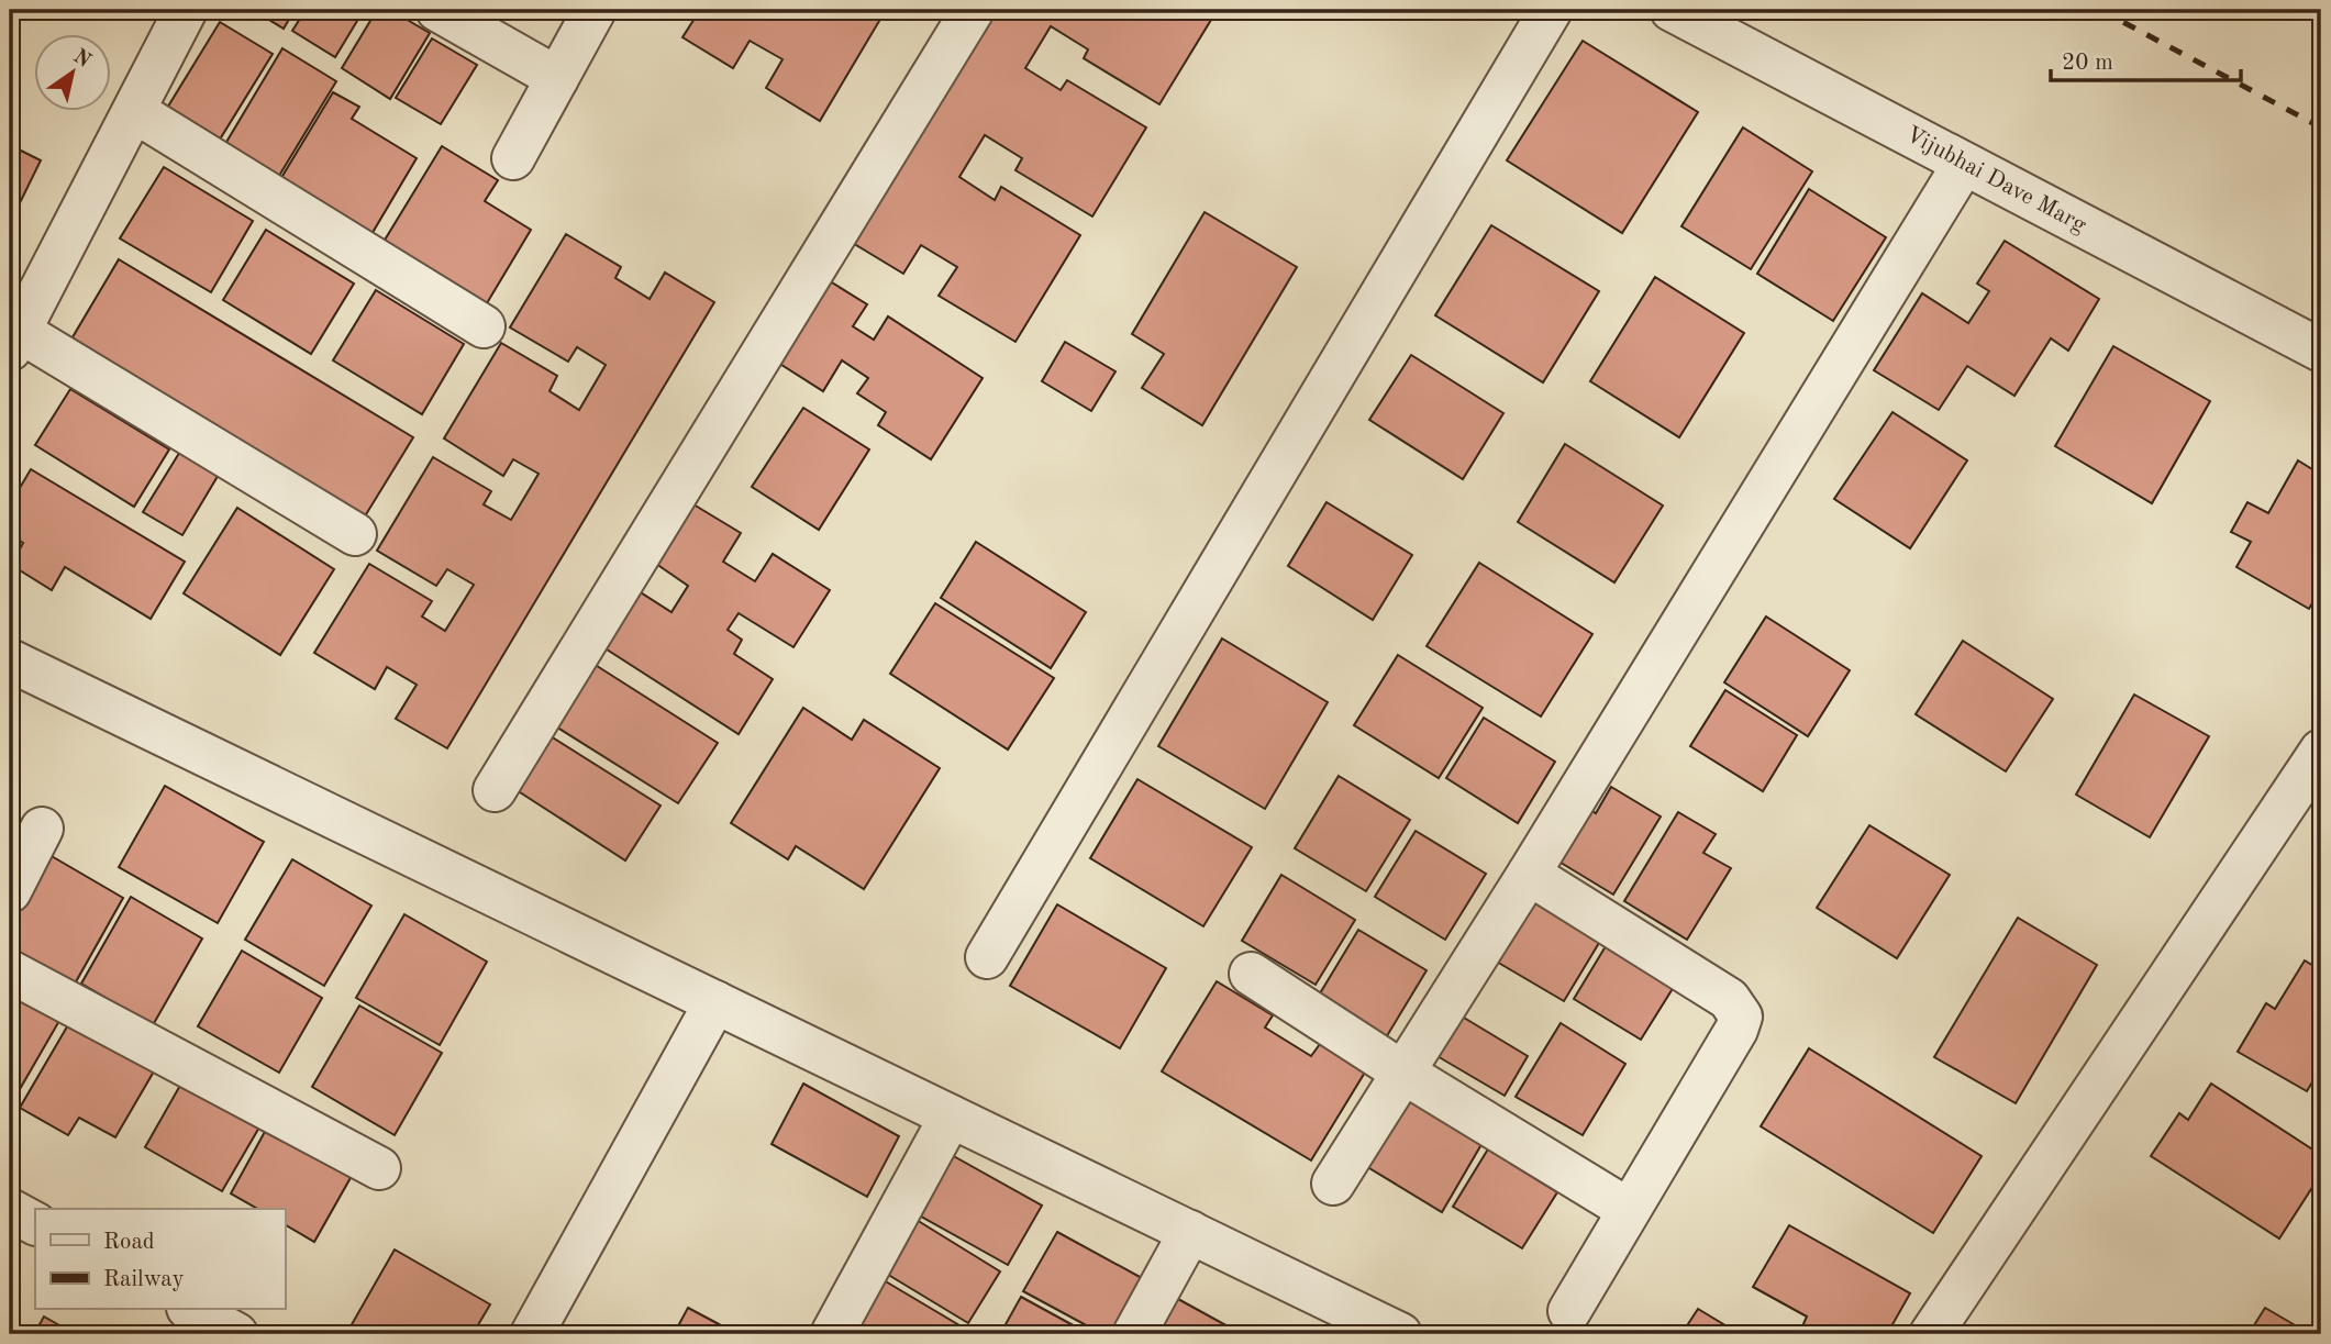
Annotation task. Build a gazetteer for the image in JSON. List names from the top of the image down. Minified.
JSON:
{"streets":{"street":["Vijubhai Dave Marg"]},"legend":["Road","Railway"],"scale_bar":"20 m","north":"top right"}
